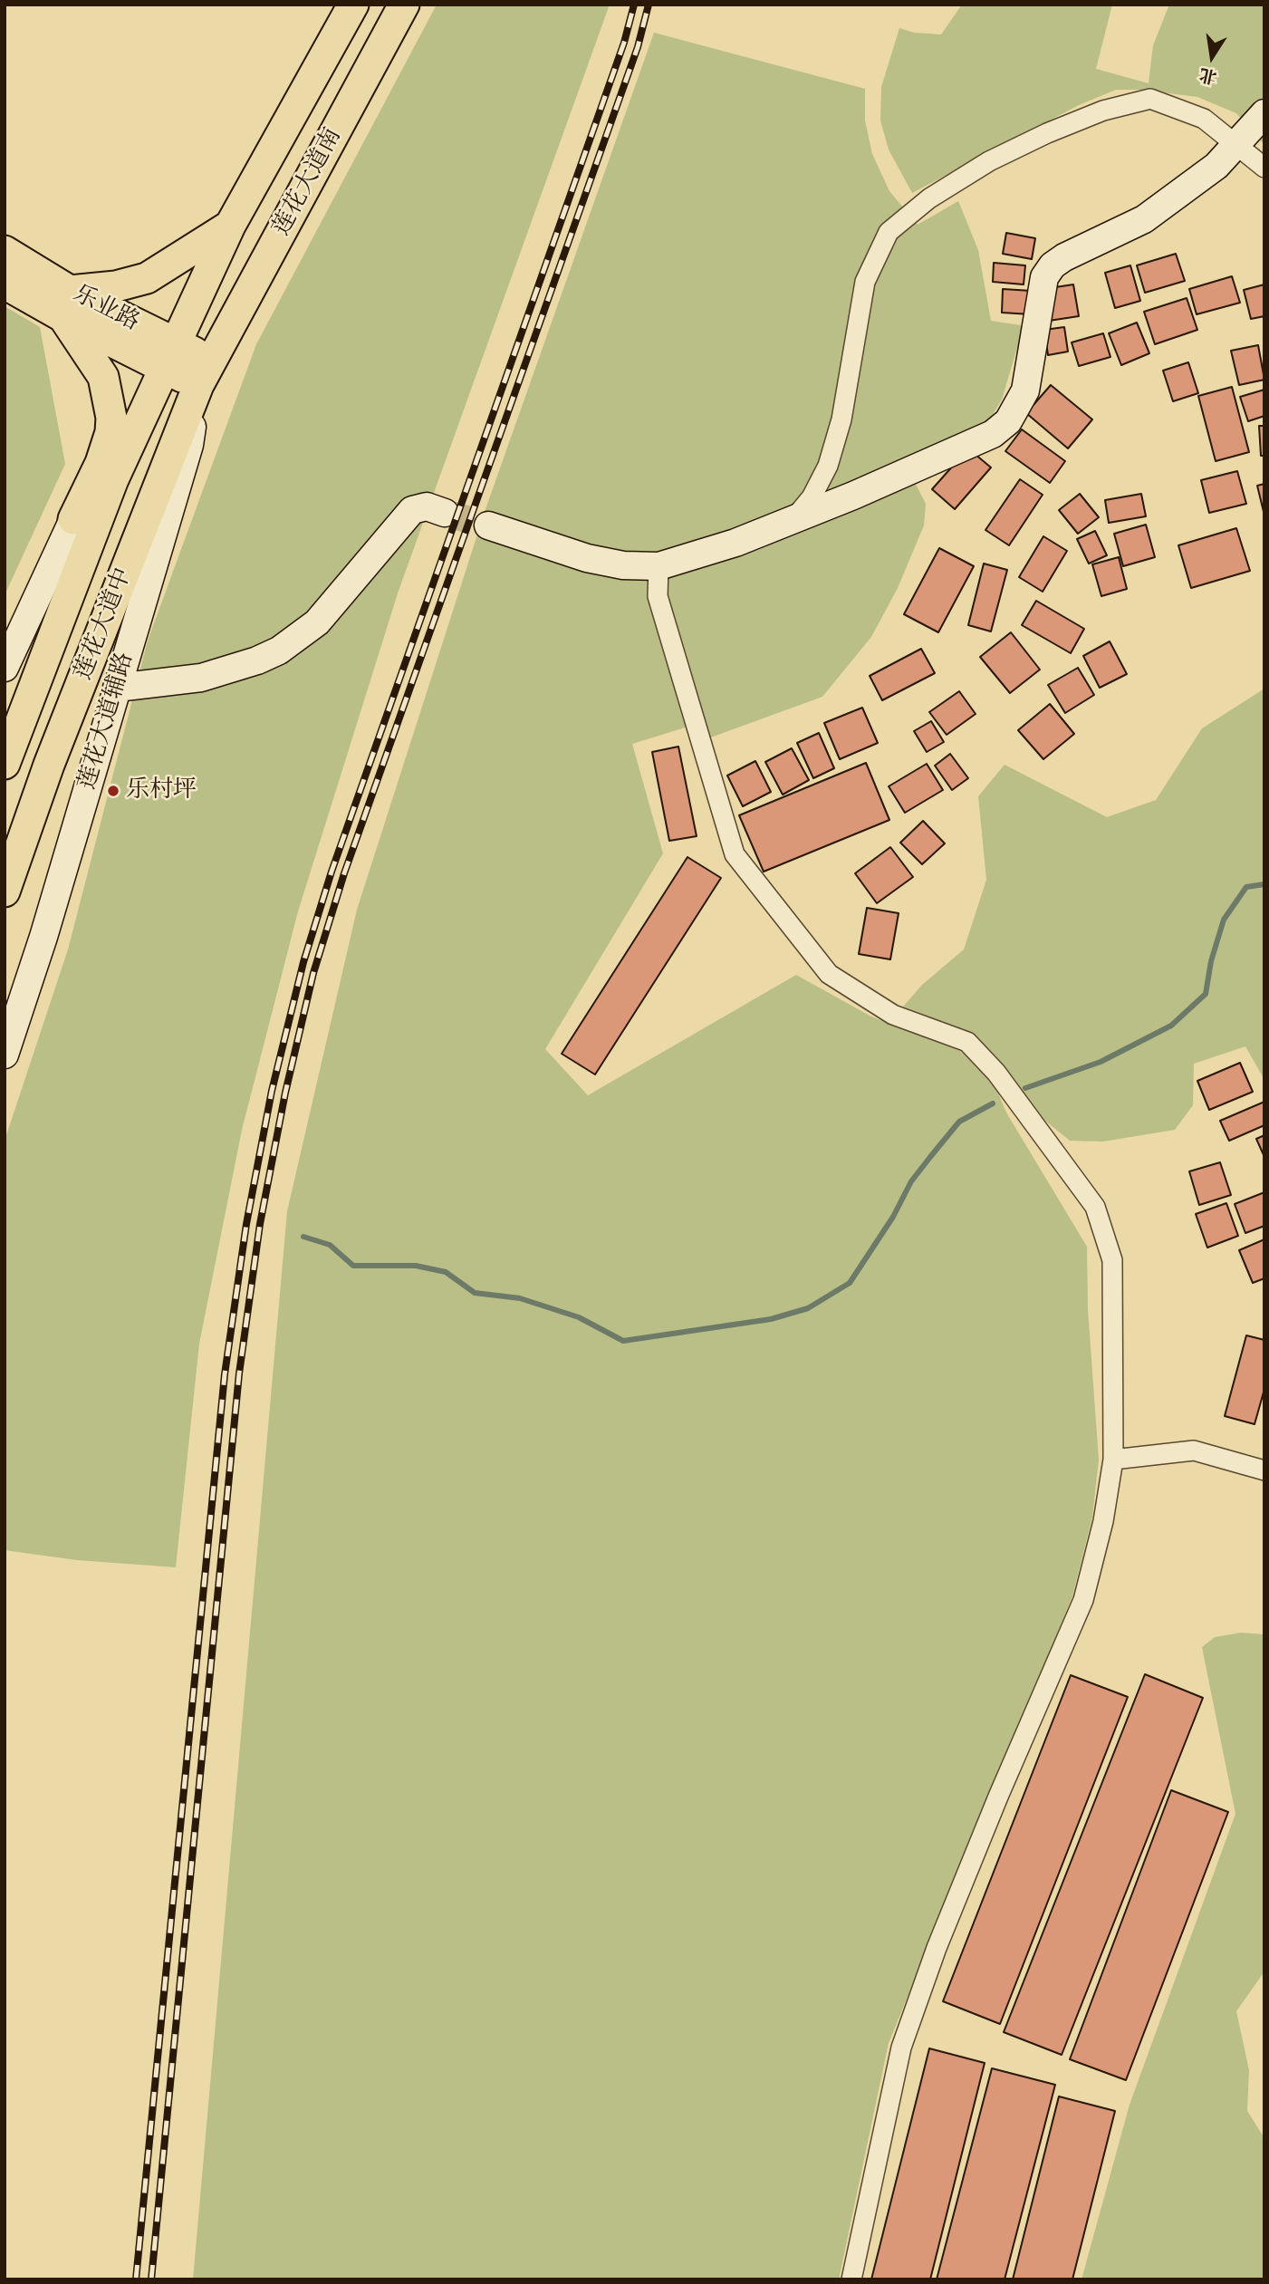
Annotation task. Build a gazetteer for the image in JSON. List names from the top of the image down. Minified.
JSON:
{"streets":{"main road":["莲花大道南","乐业路","莲花大道中"],"street":["莲花大道辅路"]},"crossings":[["莲花大道南","乐业路"],["莲花大道南","莲花大道中"],["莲花大道南","莲花大道辅路"],["乐业路","莲花大道中"],["乐业路","莲花大道辅路"],["莲花大道中","莲花大道辅路"]],"places":["乐村坪"],"north":"bottom"}
